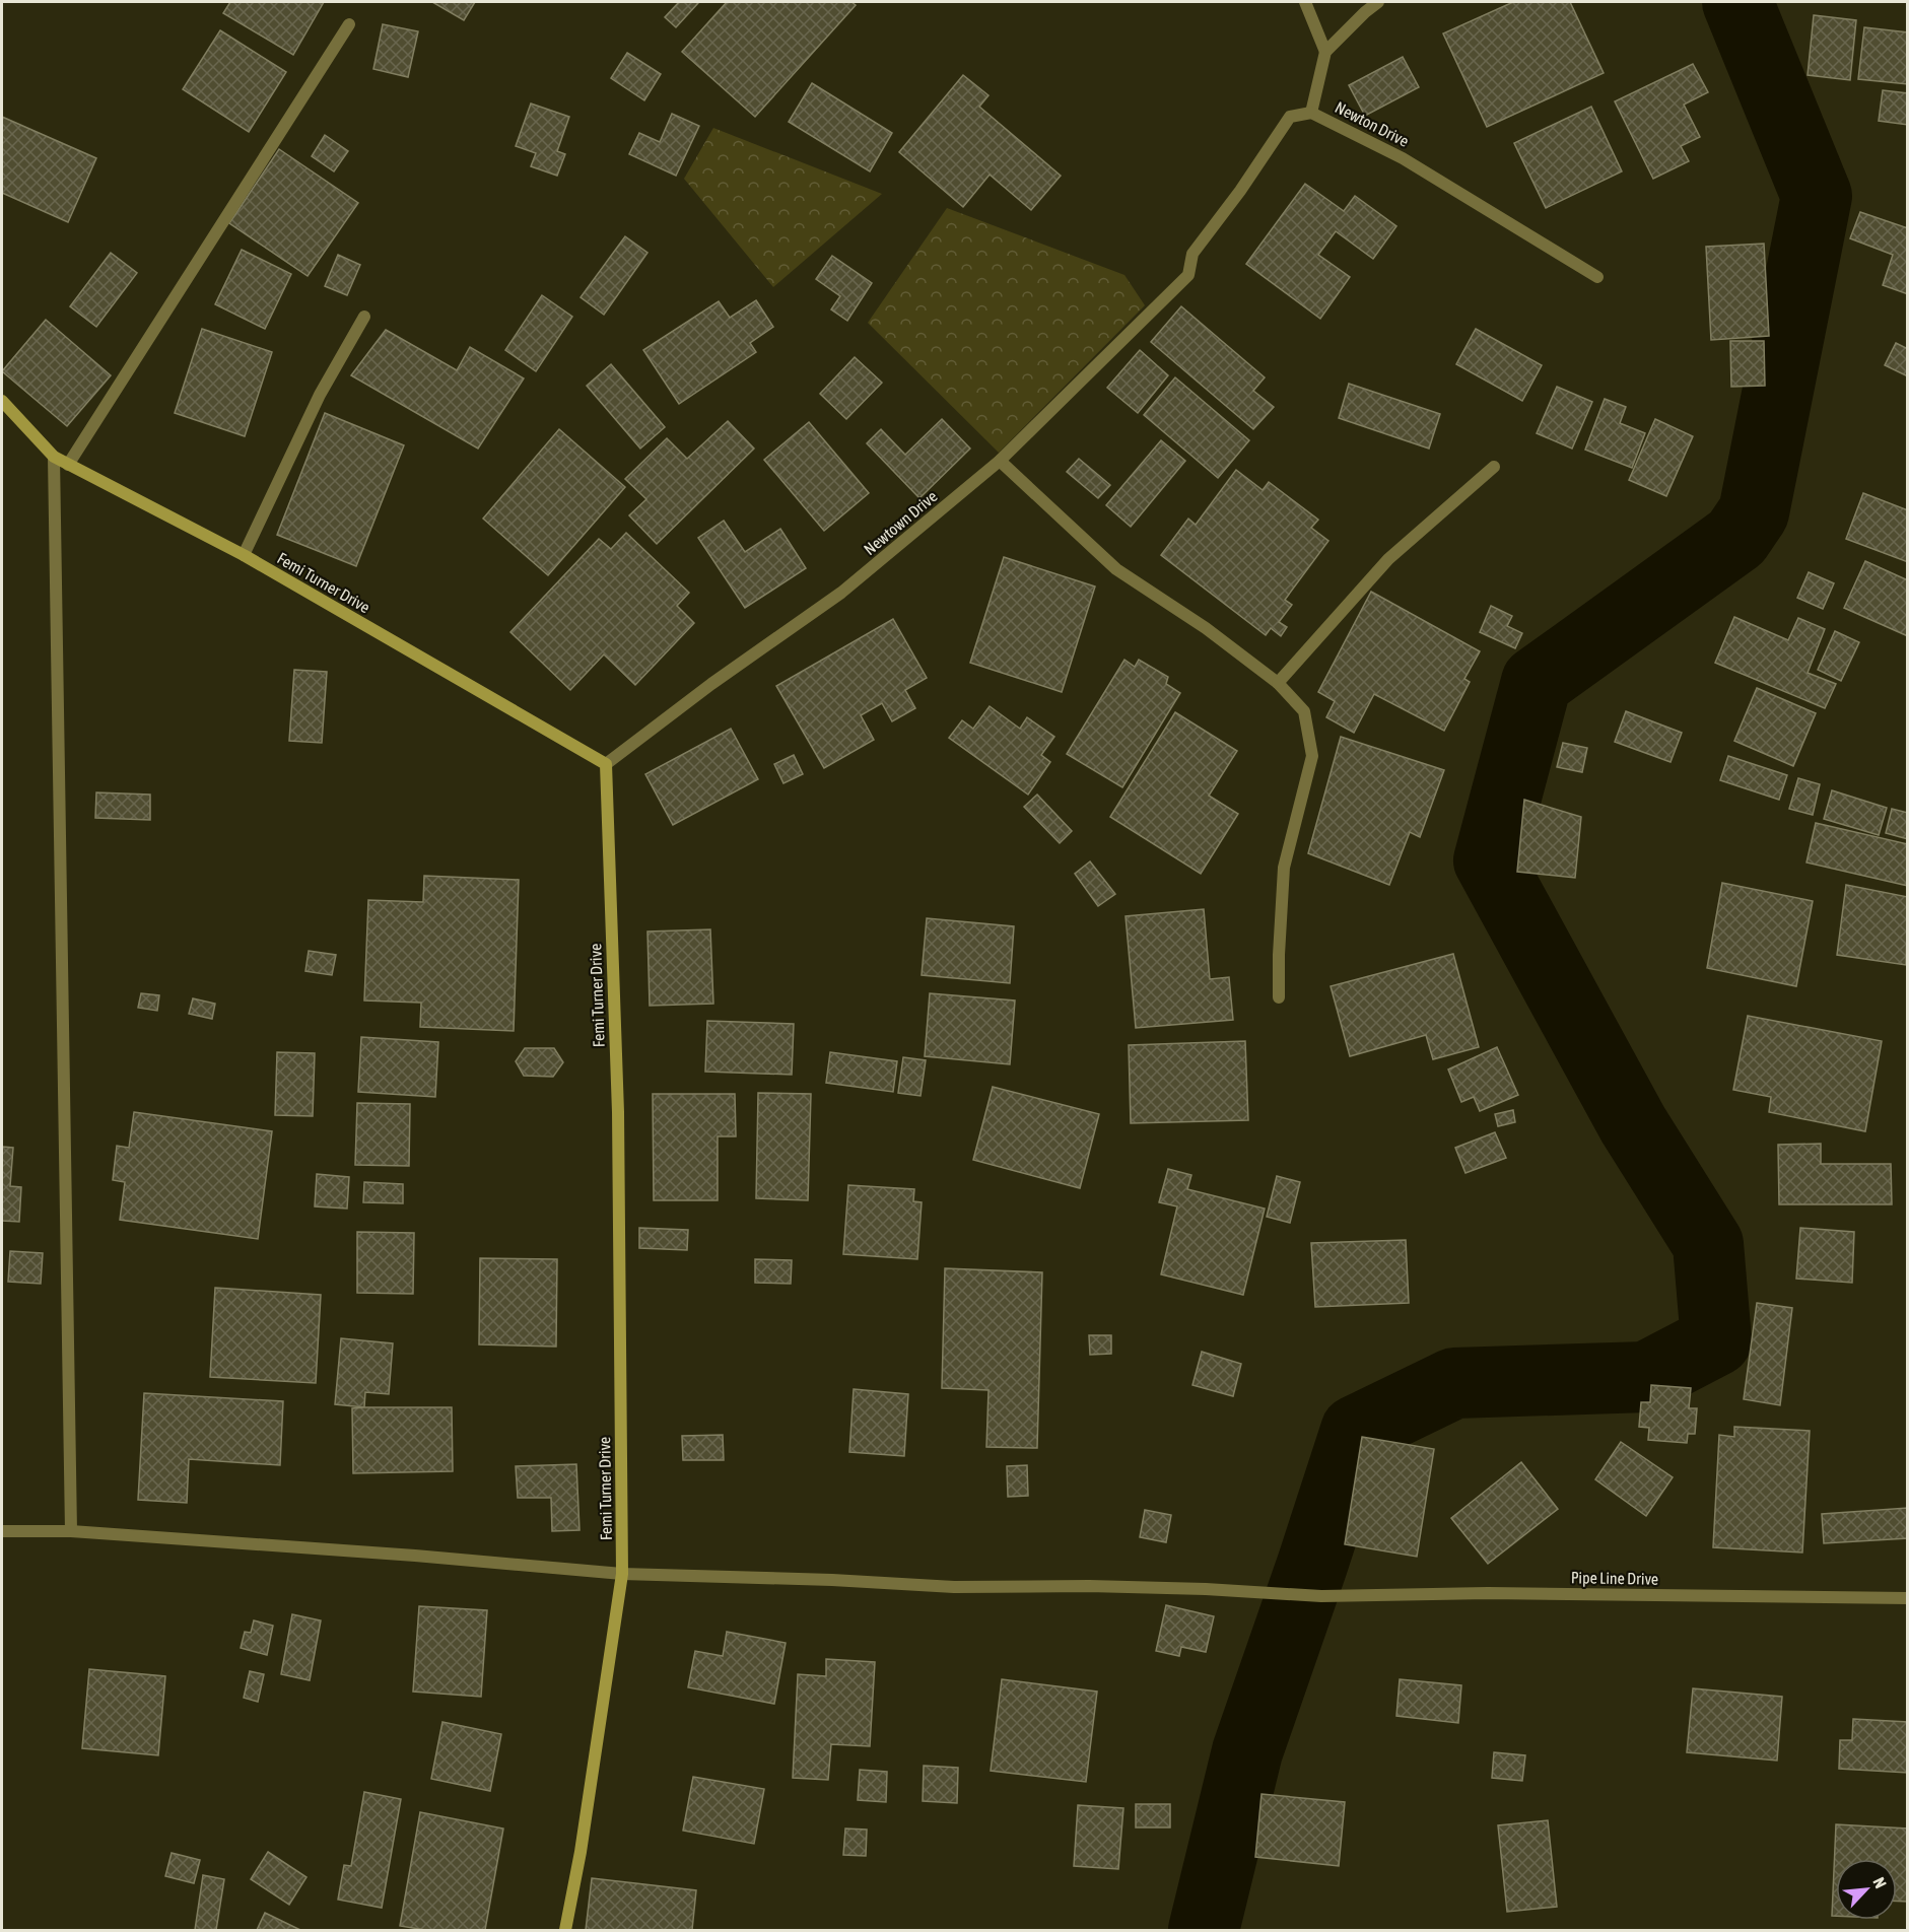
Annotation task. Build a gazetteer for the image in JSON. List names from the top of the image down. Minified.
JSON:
{"streets":{"street":["Newton Drive","Newtown Drive","Femi Turner Drive","Pipe Line Drive"]},"crossings":[["Newton Drive","Newtown Drive"],["Newtown Drive","Femi Turner Drive"],["Femi Turner Drive","Pipe Line Drive"]],"north":"top right"}
